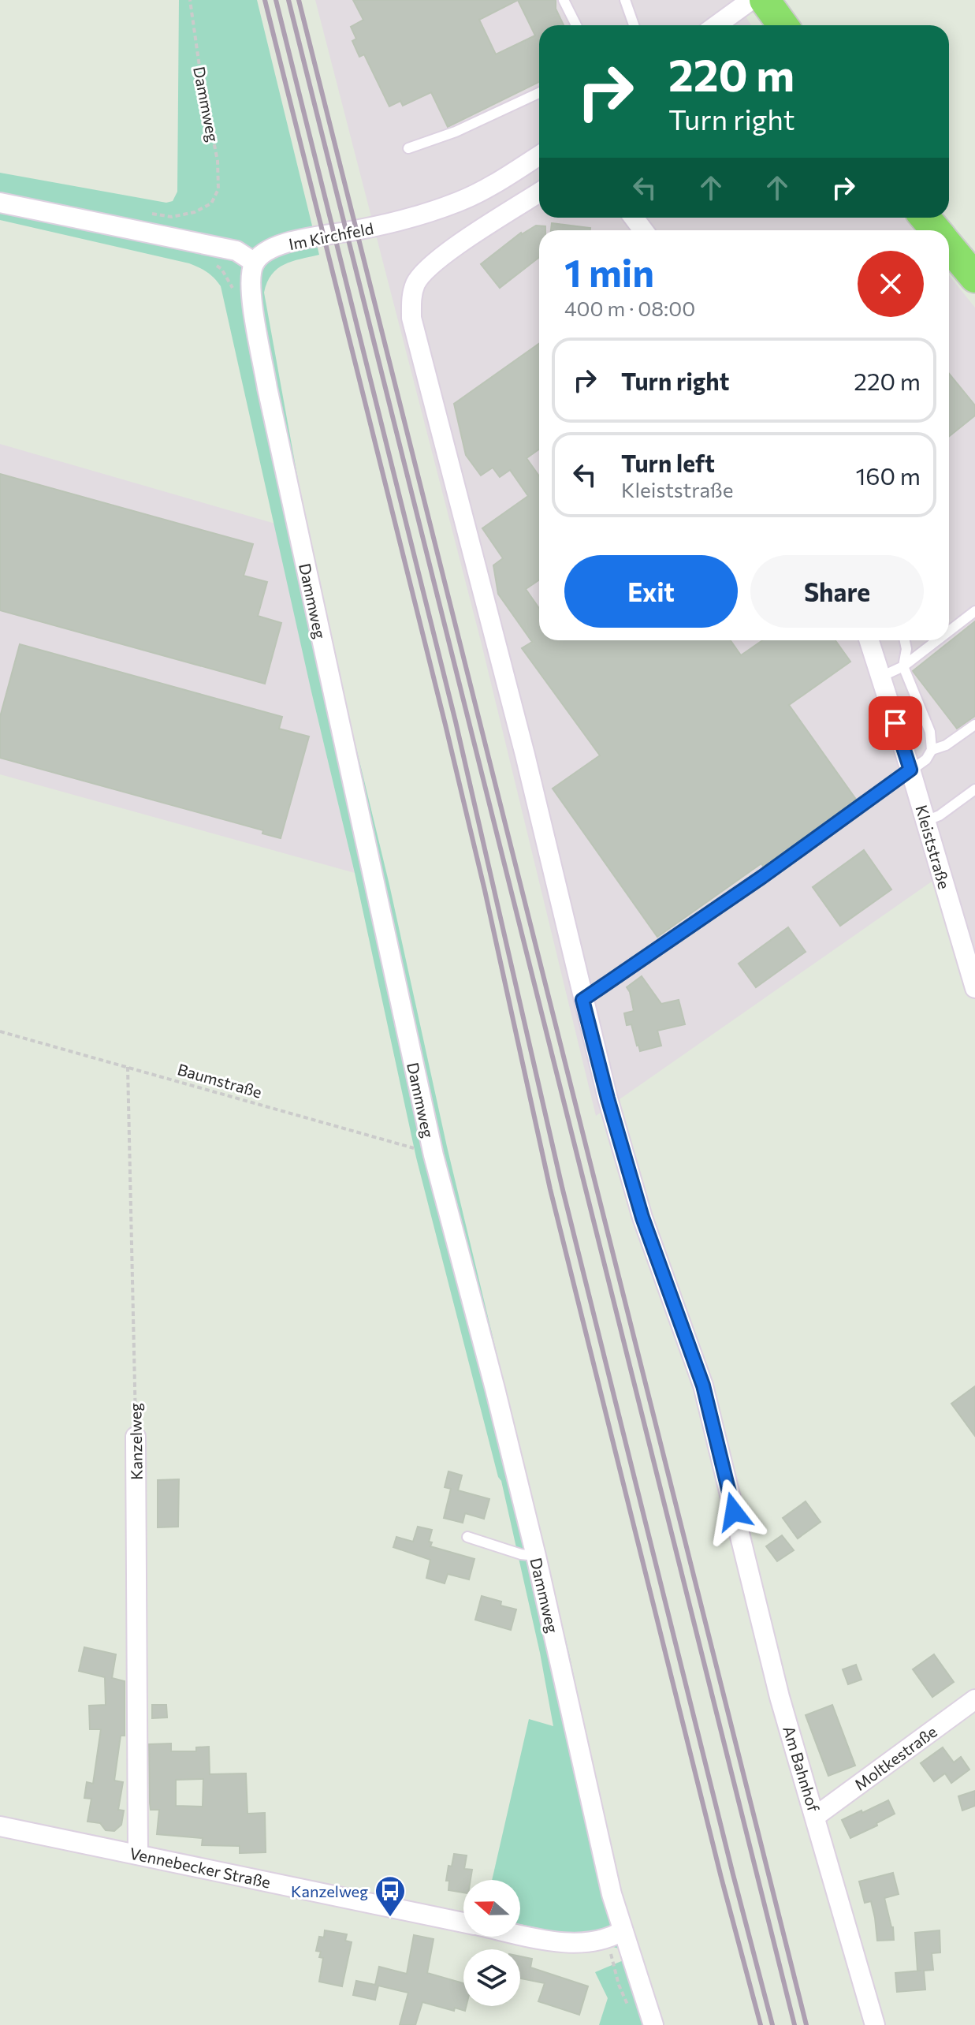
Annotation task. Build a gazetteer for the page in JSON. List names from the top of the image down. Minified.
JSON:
{"streets":{"street":["Dammweg","Im Kirchfeld","Kleiststraße","Kanzelweg","Moltkestraße","Am Bahnhof","Vennebecker Straße"],"path":["Baumstraße"]},"crossings":[["Dammweg","Im Kirchfeld"],["Dammweg","Baumstraße"],["Baumstraße","Kanzelweg"],["Kanzelweg","Vennebecker Straße"],["Moltkestraße","Am Bahnhof"]],"places":{"bus stop":["Kanzelweg"]},"north":"left","page":{"turn":["220 m","Turn right"],"heading":["1 min","400 m · 08:00"],"list":[{"name":"Turn right","value":"220 m"},{"name":"Turn left","note":"Kleiststraße","value":"160 m"}],"buttons":["Exit","Share"]}}
